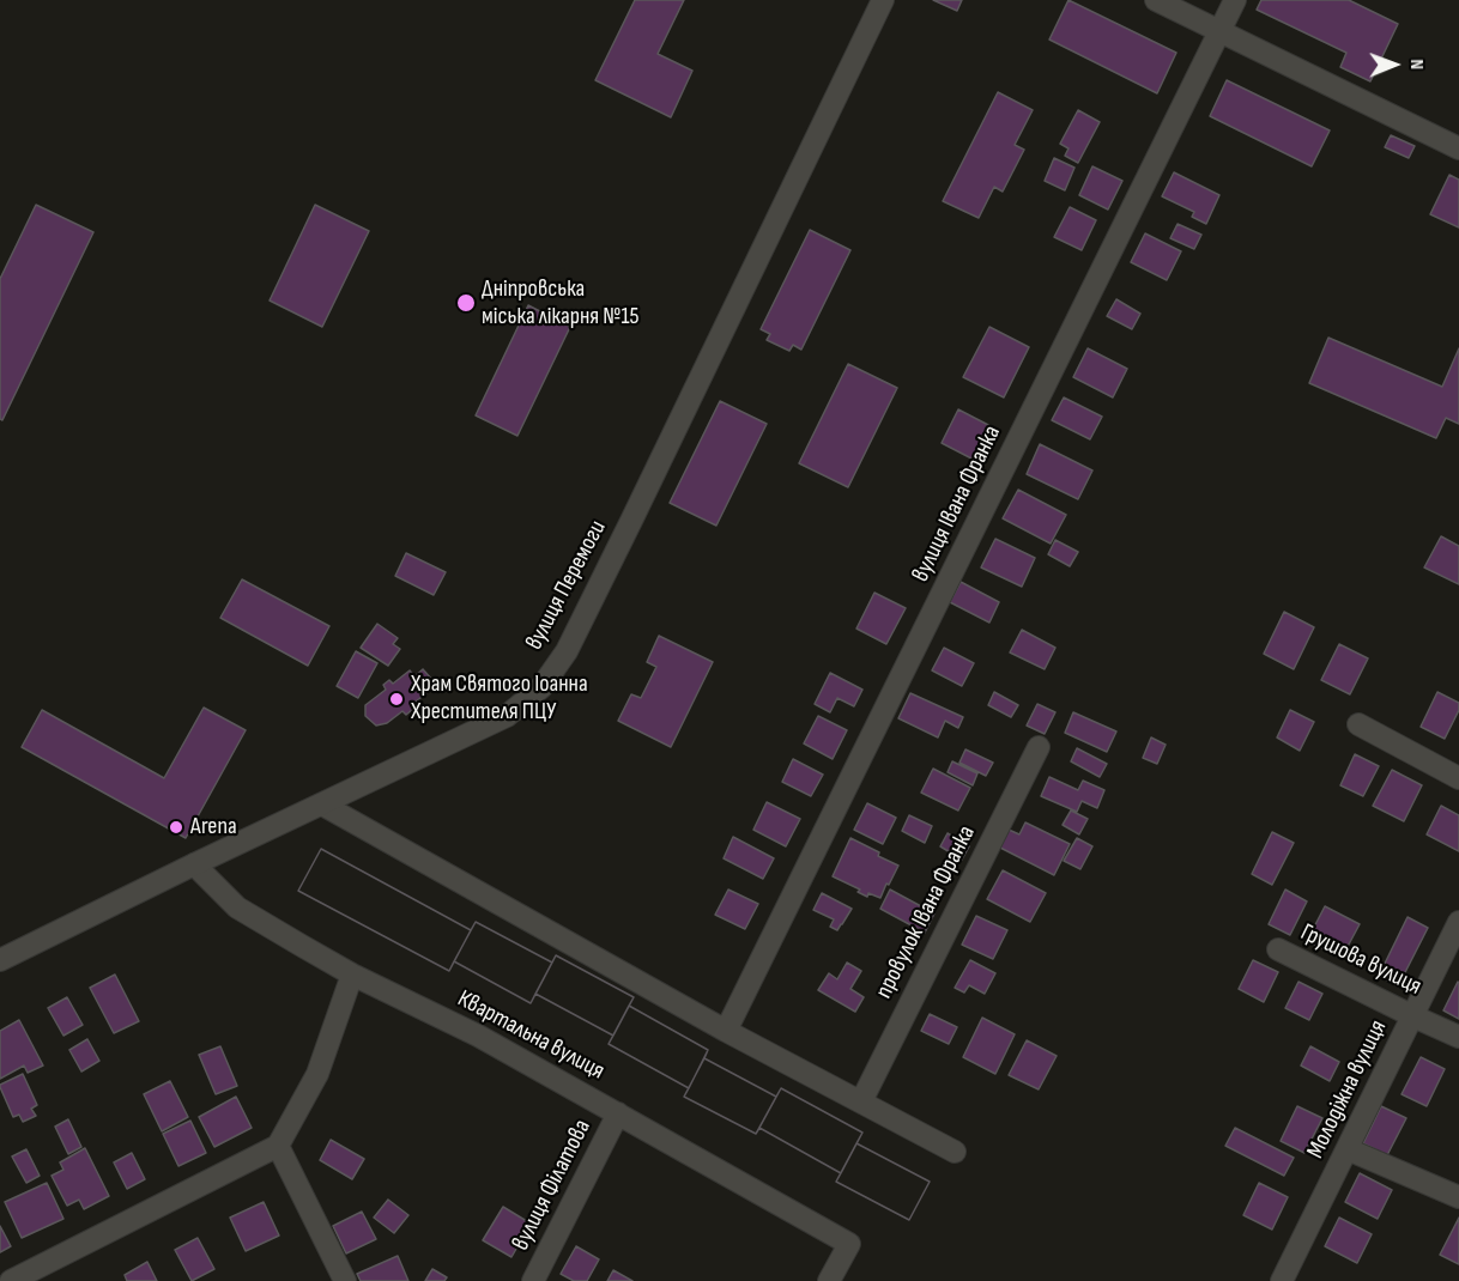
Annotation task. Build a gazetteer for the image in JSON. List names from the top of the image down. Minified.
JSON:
{"streets":{"street":["вулиця Івана Франка","вулиця Перемоги","провулок Івана Франка","Грушова вулиця","Квартальна вулиця","Молодіжна вулиця","вулиця Філатова"]},"crossings":[["вулиця Перемоги","Квартальна вулиця"],["Грушова вулиця","Молодіжна вулиця"],["Квартальна вулиця","вулиця Філатова"]],"places":["Дніпровська міська лікарня №15","Храм Святого Іоанна Хрестителя ПЦУ","Arena"],"north":"right"}
